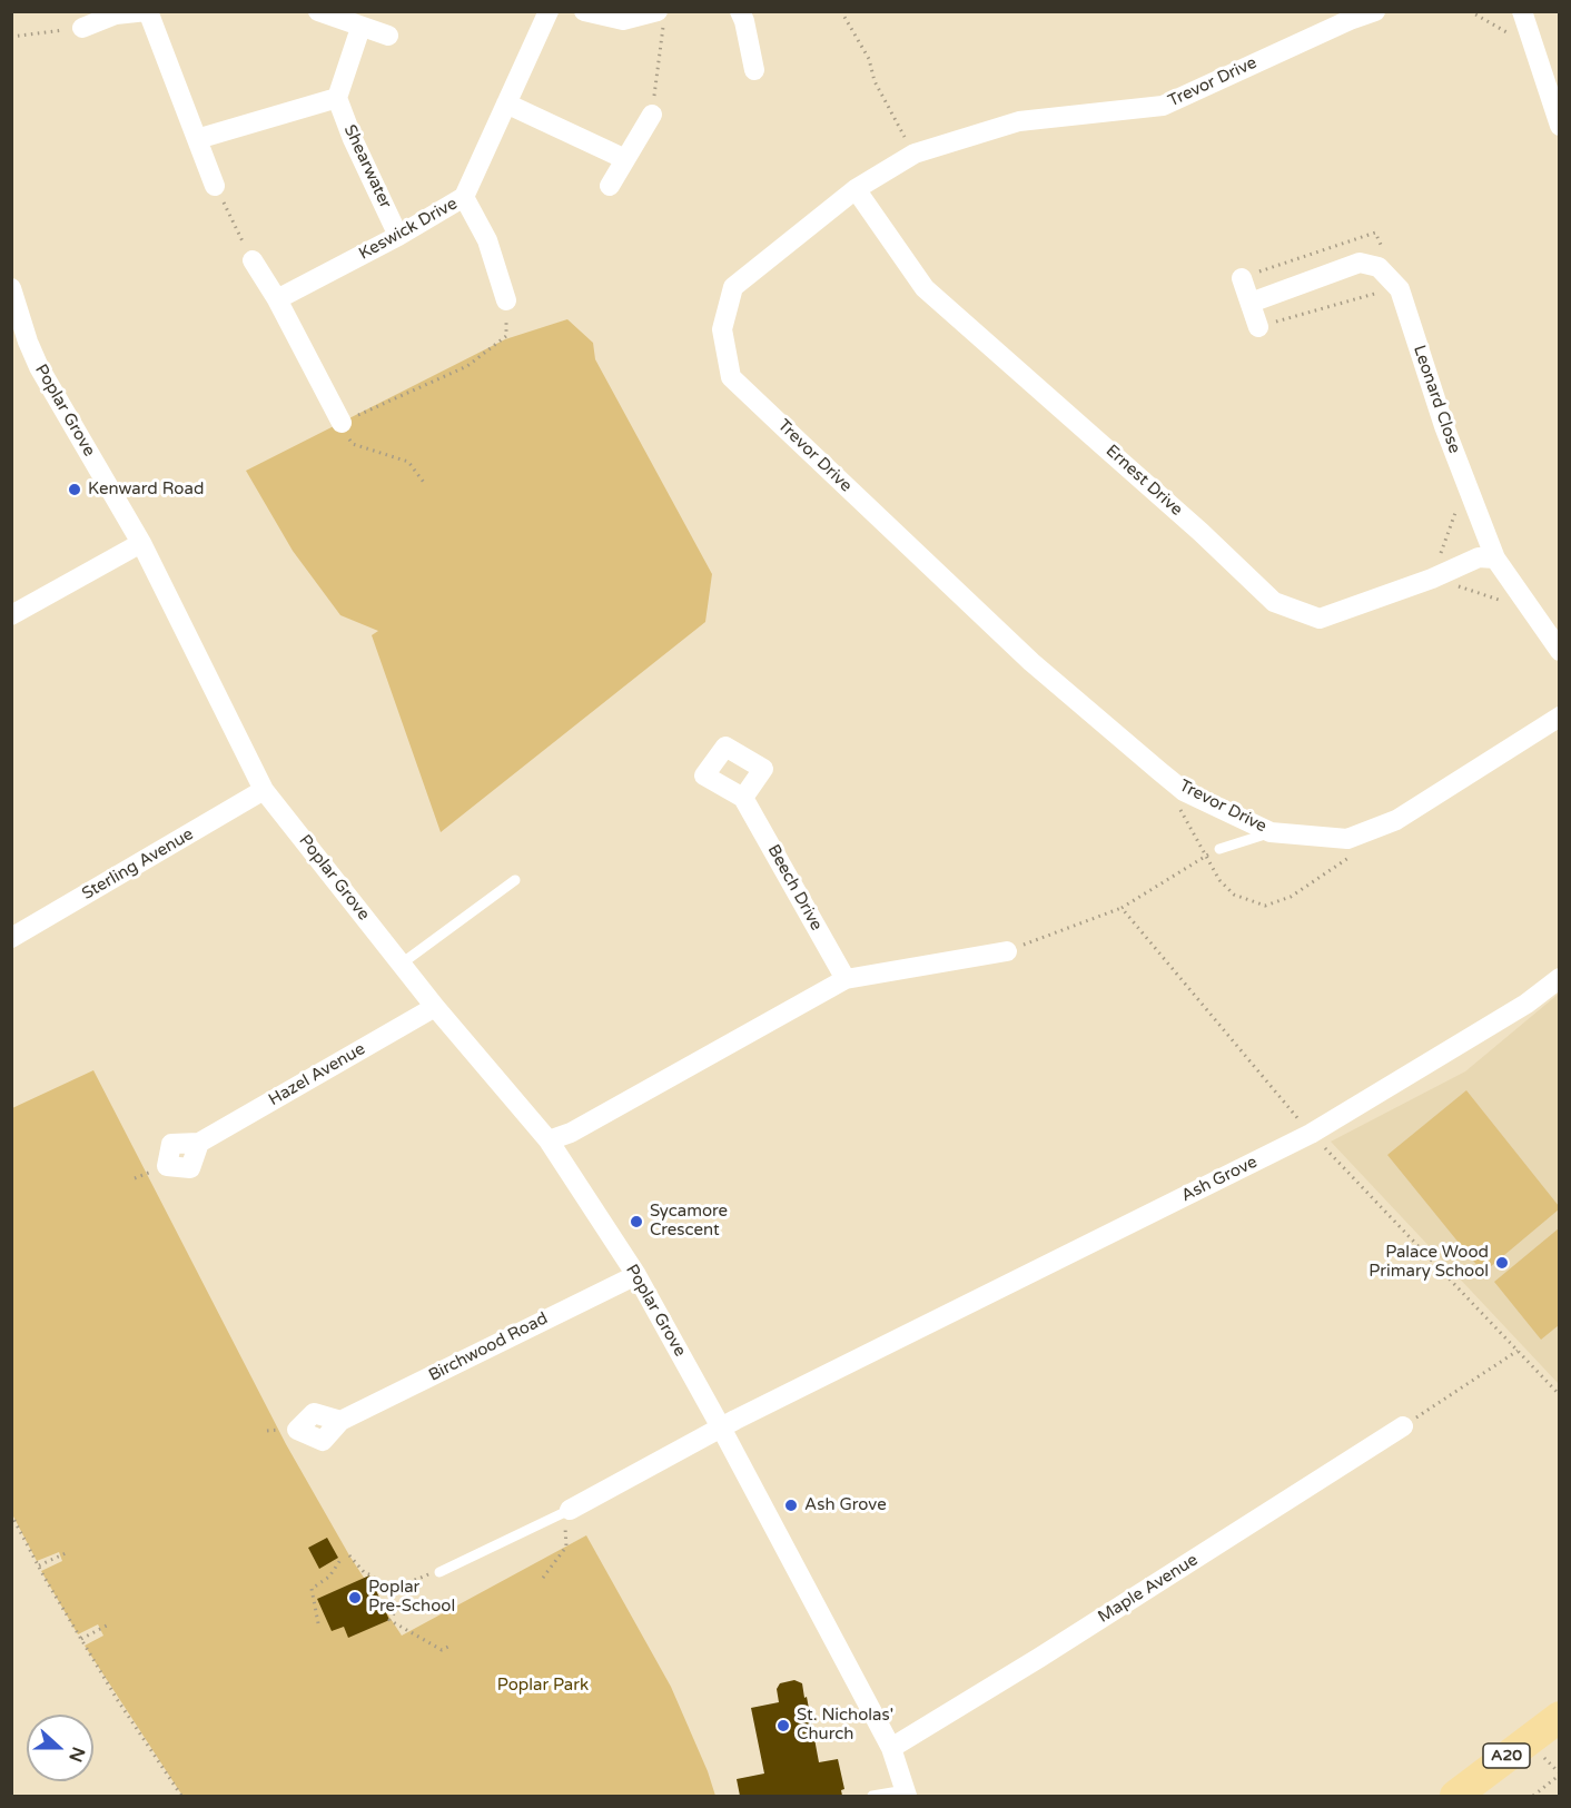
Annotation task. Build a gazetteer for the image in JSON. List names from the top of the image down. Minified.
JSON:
{"streets":{"main road":["A20"],"street":["Trevor Drive","Shearwater","Keswick Drive","Leonard Close","Poplar Grove","Ernest Drive","Sterling Avenue","Beech Drive","Hazel Avenue","Ash Grove","Birchwood Road","Maple Avenue"]},"crossings":[["Trevor Drive","Ernest Drive"],["Shearwater","Keswick Drive"],["Leonard Close","Ernest Drive"],["Poplar Grove","Sterling Avenue"],["Poplar Grove","Hazel Avenue"],["Poplar Grove","Ash Grove"],["Poplar Grove","Birchwood Road"],["Poplar Grove","Maple Avenue"]],"parks":["Poplar Park"],"places":["Kenward Road","Sycamore Crescent","Palace Wood Primary School","Ash Grove","Poplar Pre-School","St. Nicholas' Church"],"north":"right"}
